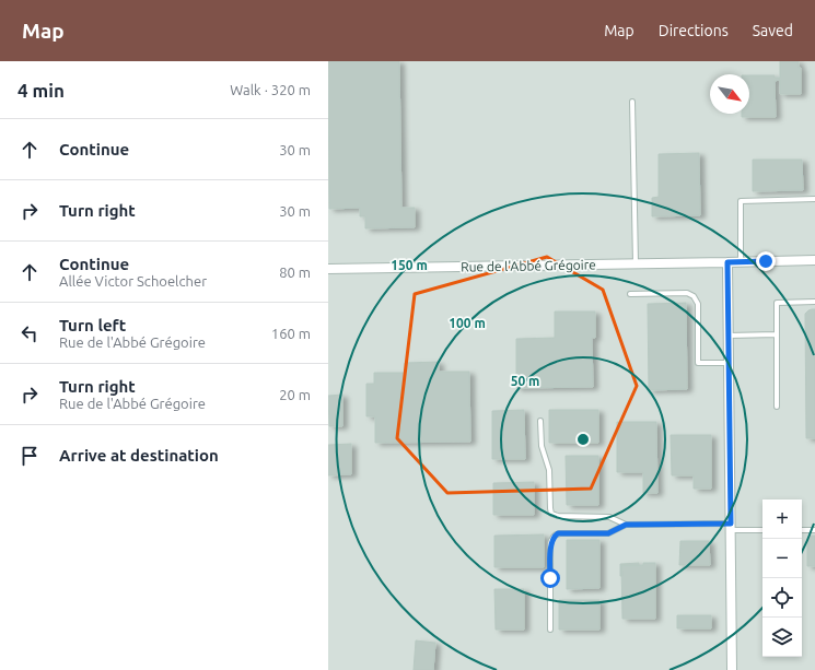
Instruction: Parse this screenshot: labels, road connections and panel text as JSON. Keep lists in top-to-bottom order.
{
  "streets": {
    "street": ["Rue de l'Abbé Grégoire"]
  },
  "north": "bottom right",
  "page": {
    "header": "Map",
    "nav": ["Map", "Directions", "Saved"],
    "heading": ["4 min", "Walk · 320 m"],
    "list": [
      ["Continue", "30 m"],
      ["Turn right", "30 m"],
      ["Continue", "Allée Victor Schoelcher", "80 m"],
      ["Turn left", "Rue de l'Abbé Grégoire", "160 m"],
      ["Turn right", "Rue de l'Abbé Grégoire", "20 m"],
      "Arrive at destination"
    ],
    "map_buttons": ["+", "−"]
  },
  "rings": ["150 m", "100 m", "50 m"]
}
